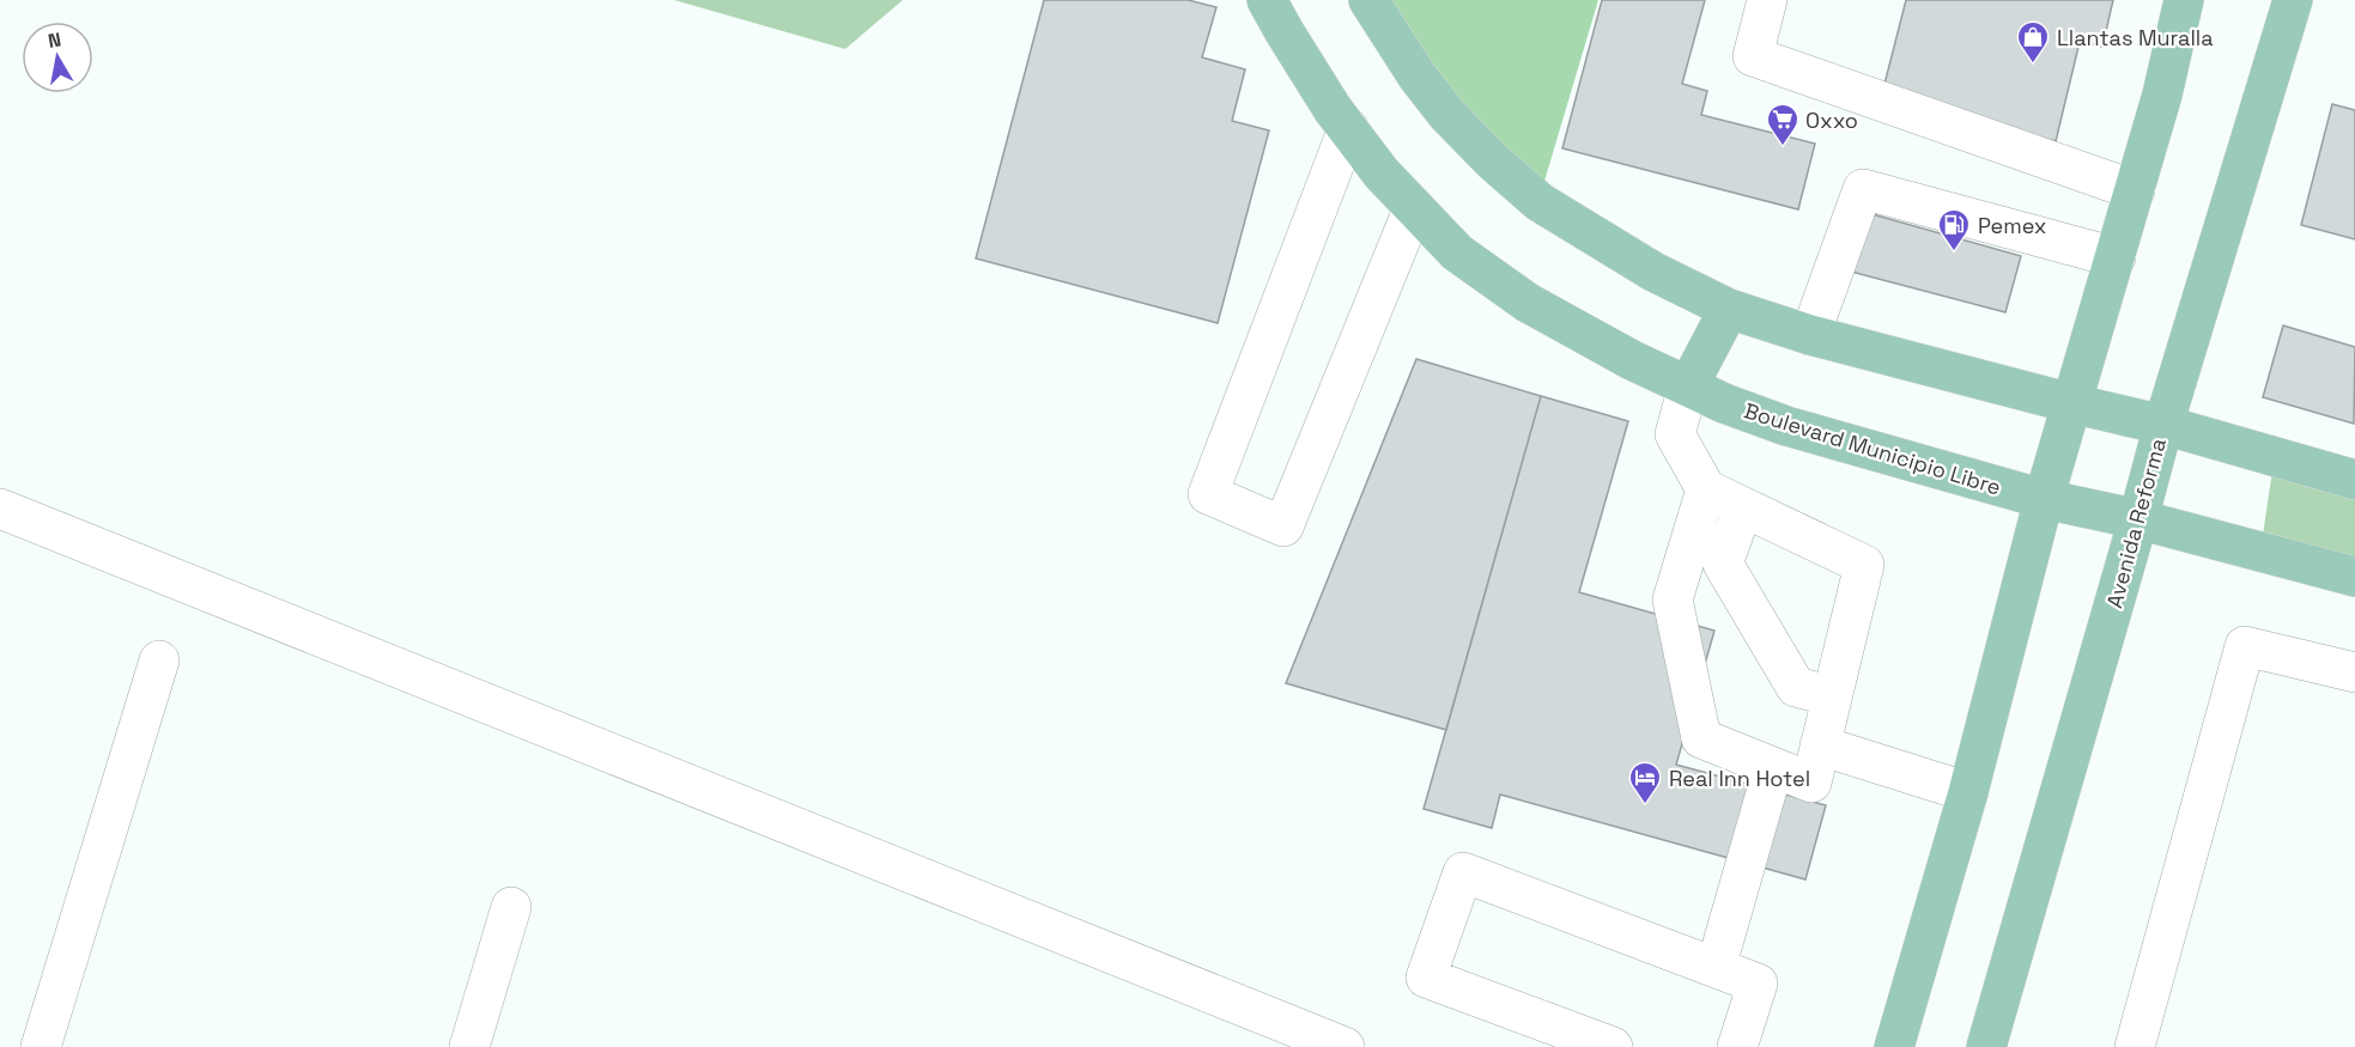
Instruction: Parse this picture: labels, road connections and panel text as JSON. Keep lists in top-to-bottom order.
{
  "streets": {
    "main road": ["Boulevard Municipio Libre", "Avenida Reforma"]
  },
  "crossings": [
    ["Boulevard Municipio Libre", "Avenida Reforma"]
  ],
  "places": {
    "shop": ["Llantas Muralla"],
    "supermarket": ["Oxxo"],
    "fuel station": ["Pemex"],
    "hotel": ["Real Inn Hotel"]
  },
  "north": "top"
}
